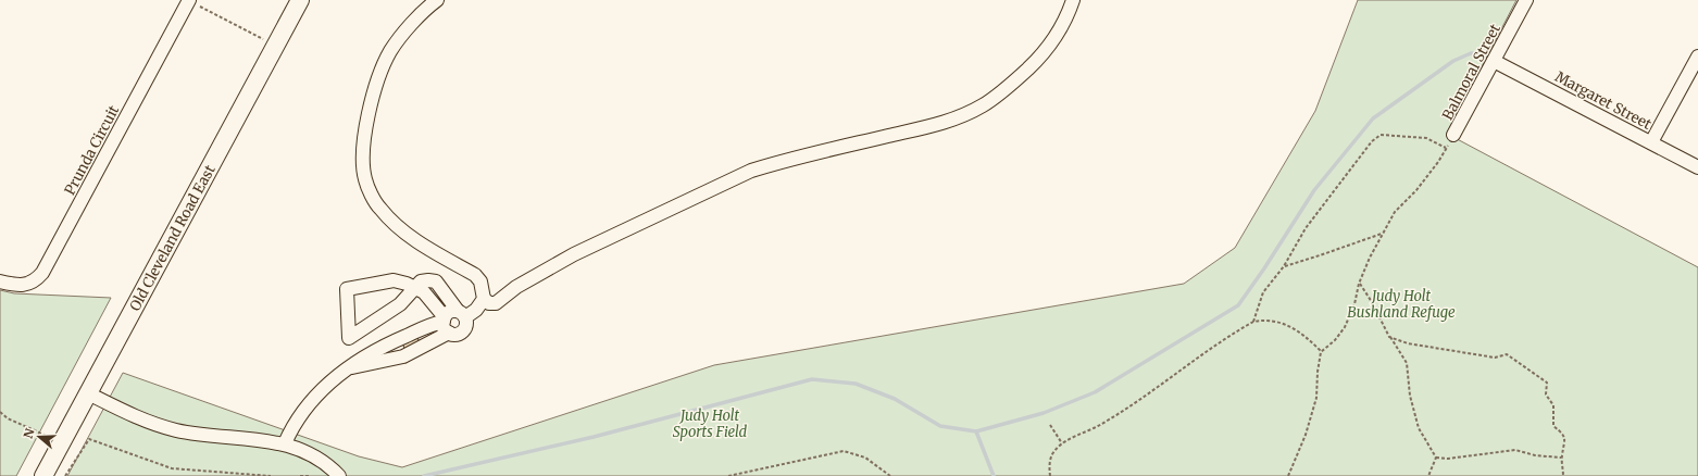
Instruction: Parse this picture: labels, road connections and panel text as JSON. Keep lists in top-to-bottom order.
{
  "streets": {
    "main road": ["Old Cleveland Road East"],
    "street": ["Balmoral Street", "Margaret Street", "Prunda Circuit"]
  },
  "crossings": [
    ["Balmoral Street", "Margaret Street"]
  ],
  "parks": ["Judy Holt Bushland Refuge", "Judy Holt Sports Field"],
  "north": "left"
}
